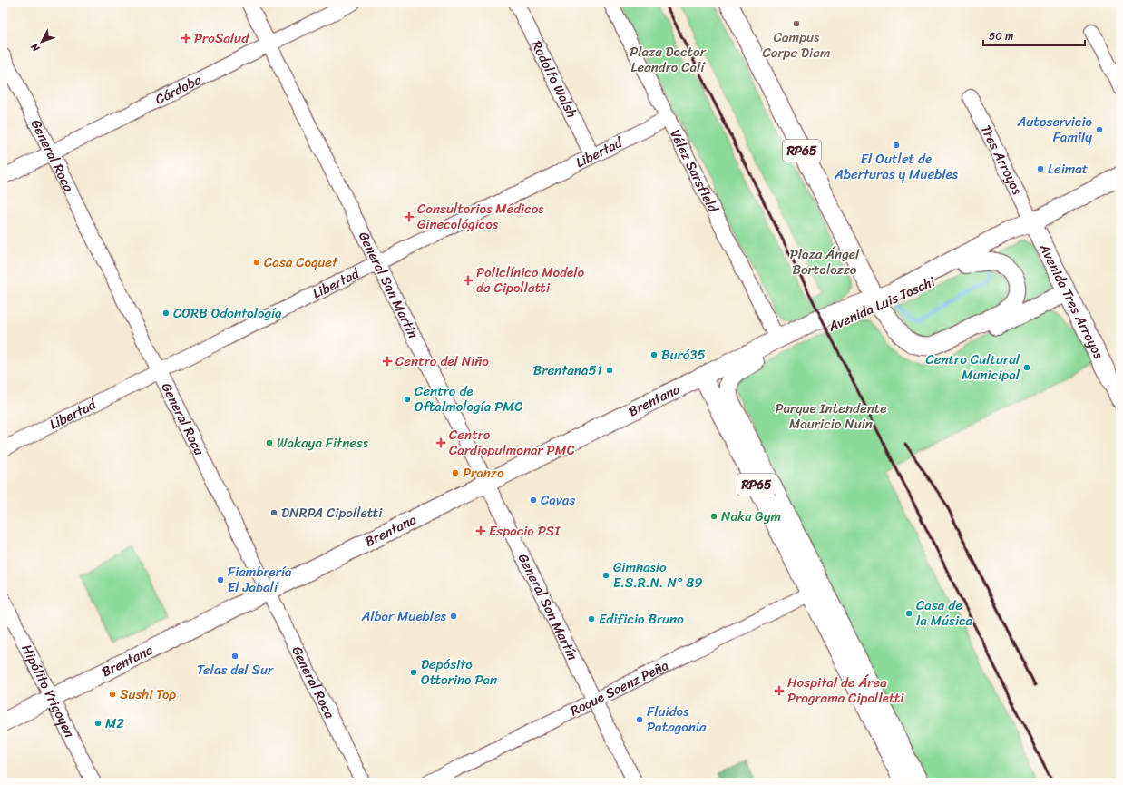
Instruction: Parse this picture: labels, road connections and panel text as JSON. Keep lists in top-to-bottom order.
{
  "streets": {
    "main road": [
      "RP65",
      "Avenida Tres Arroyos",
      "Avenida Luis Toschi",
      "Brentana"
    ],
    "street": [
      "Rodolfo Walsh",
      "Córdoba",
      "Libertad",
      "General Roca",
      "Tres Arroyos",
      "Vélez Sarsfield",
      "General San Martín",
      "Roque Saenz Peña",
      "Hipólito Yrigoyen"
    ]
  },
  "crossings": [
    ["Rodolfo Walsh", "Libertad"],
    ["Córdoba", "General Roca"],
    ["Córdoba", "General San Martín"],
    ["RP65", "Avenida Luis Toschi"],
    ["RP65", "Brentana"],
    ["RP65", "Roque Saenz Peña"],
    ["Libertad", "General Roca"],
    ["Libertad", "Vélez Sarsfield"],
    ["Libertad", "General San Martín"],
    ["General Roca", "Brentana"],
    ["Tres Arroyos", "Avenida Tres Arroyos"],
    ["Tres Arroyos", "Avenida Luis Toschi"],
    ["Vélez Sarsfield", "Avenida Luis Toschi"],
    ["Vélez Sarsfield", "Brentana"],
    ["General San Martín", "Brentana"],
    ["General San Martín", "Roque Saenz Peña"],
    ["Avenida Tres Arroyos", "Avenida Luis Toschi"],
    ["Avenida Luis Toschi", "Brentana"],
    ["Brentana", "Hipólito Yrigoyen"]
  ],
  "parks": ["Plaza Doctor Leandro Calí", "Plaza Ángel Bortolozzo", "Parque Intendente Mauricio Nuin"],
  "places": {
    "other": [
      "Campus Carpe Diem",
      "Autoservicio Family",
      "El Outlet de Aberturas y Muebles",
      "Leimat",
      "Casa Coquet",
      "CORB Odontología",
      "Buró35",
      "Centro Cultural Municipal",
      "Brentana51",
      "Centro de Oftalmología PMC",
      "Wakaya Fitness",
      "Pranzo",
      "Cavas",
      "DNRPA Cipolletti",
      "Naka Gym",
      "Gimnasio E.S.R.N. N° 89",
      "Fiambrería El Jabalí",
      "Casa de la Música",
      "Albar Muebles",
      "Edificio Bruno",
      "Telas del Sur",
      "Depósito Ottorino Pan",
      "Sushi Top",
      "Fluidos Patagonia",
      "M2"
    ],
    "health": [
      "ProSalud",
      "Consultorios Médicos Ginecológicos",
      "Policlínico Modelo de Cipolletti",
      "Centro del Niño",
      "Centro Cardiopulmonar PMC",
      "Espacio PSI",
      "Hospital de Área Programa Cipolletti"
    ]
  },
  "scale_bar": "50 m",
  "north": "bottom left"
}
